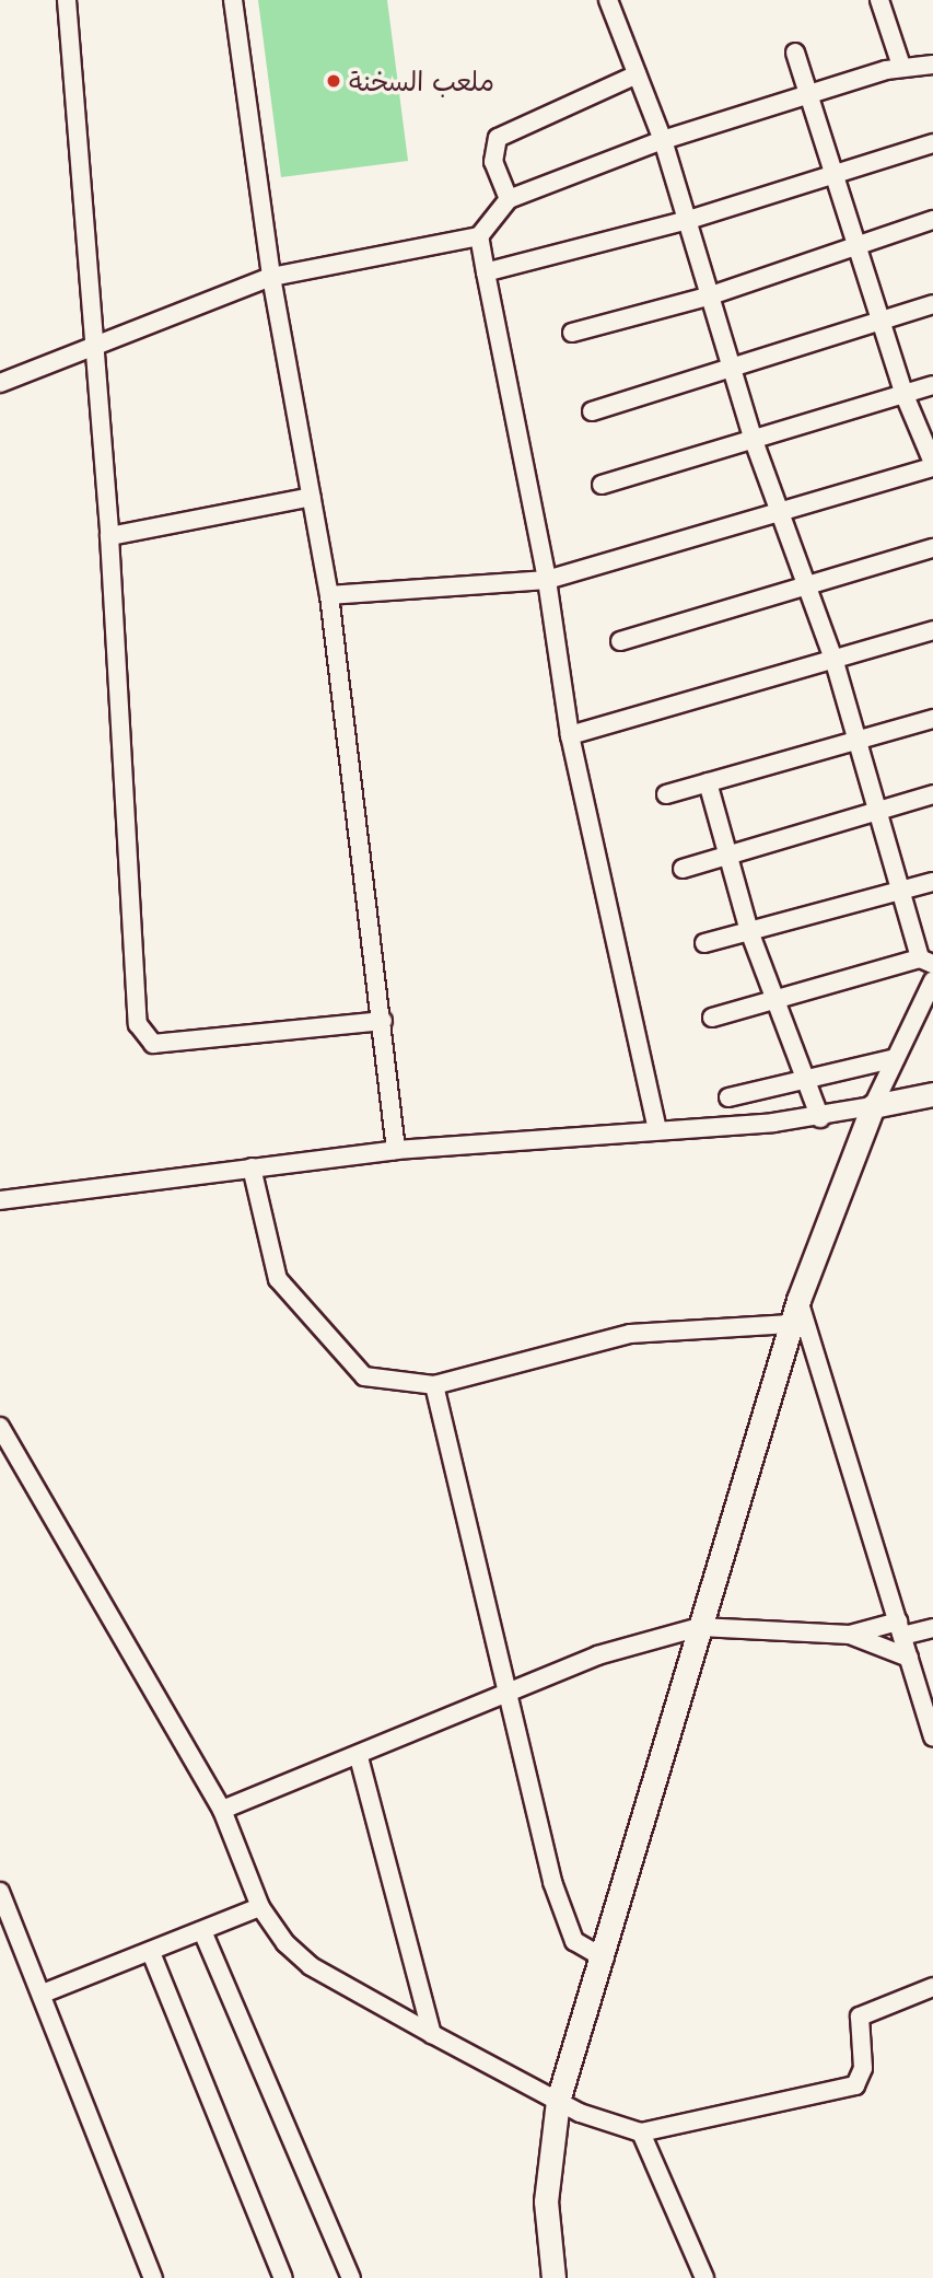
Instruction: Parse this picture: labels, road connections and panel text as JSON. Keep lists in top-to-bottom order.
{
  "places": ["ملعب السخنة"]
}
